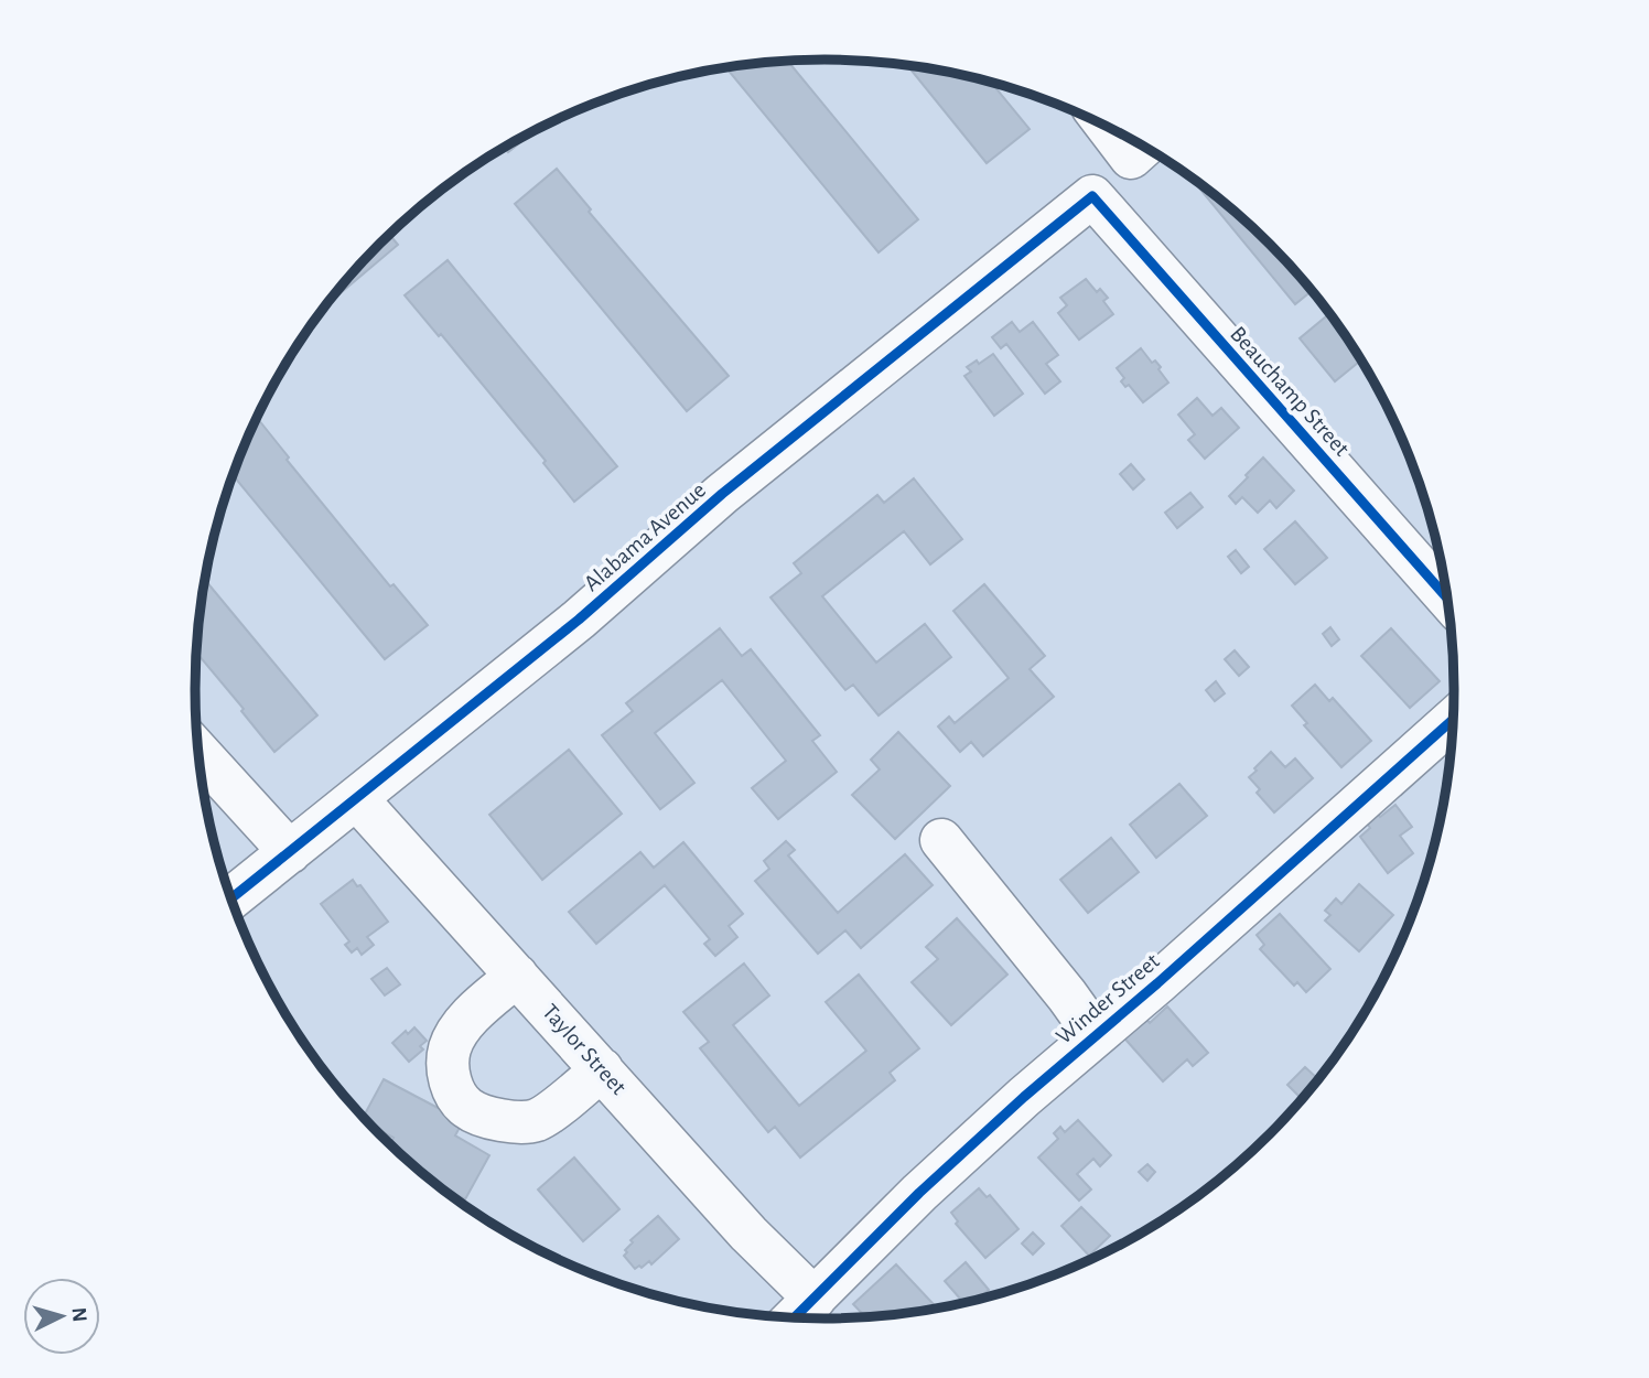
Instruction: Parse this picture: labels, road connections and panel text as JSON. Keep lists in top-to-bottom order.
{
  "streets": {
    "street": [
      "Beauchamp Street",
      "Alabama Avenue",
      "Winder Street",
      "Taylor Street"
    ]
  },
  "crossings": [
    ["Beauchamp Street", "Alabama Avenue"],
    ["Alabama Avenue", "Taylor Street"],
    ["Winder Street", "Taylor Street"]
  ],
  "north": "right"
}
